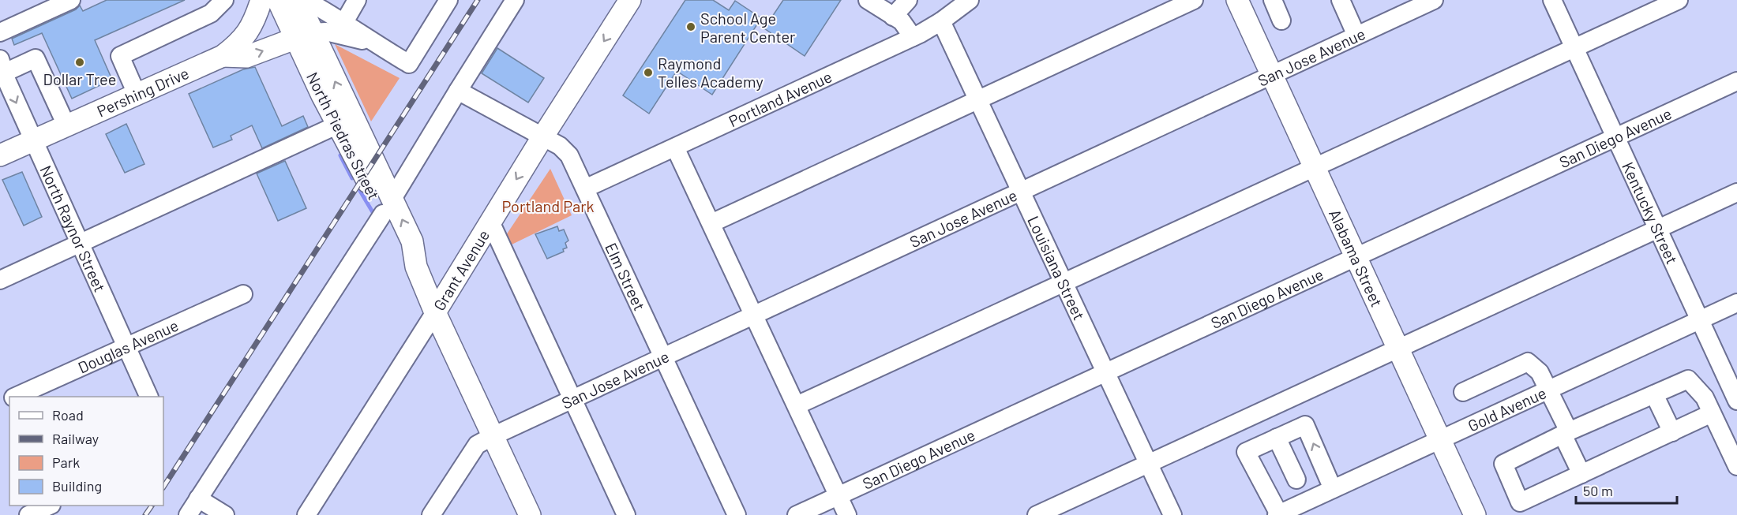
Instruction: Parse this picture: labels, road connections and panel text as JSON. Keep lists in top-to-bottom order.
{
  "streets": {
    "main road": [
      "Pershing Drive",
      "North Piedras Street",
      "Alabama Street",
      "Grant Avenue"
    ],
    "street": [
      "San Jose Avenue",
      "Portland Avenue",
      "San Diego Avenue",
      "Kentucky Street",
      "North Raynor Street",
      "Louisiana Street",
      "Elm Street",
      "Douglas Avenue",
      "Gold Avenue"
    ]
  },
  "crossings": [
    ["San Jose Avenue", "North Piedras Street"],
    ["San Jose Avenue", "Alabama Street"],
    ["San Jose Avenue", "Louisiana Street"],
    ["San Jose Avenue", "Elm Street"],
    ["Pershing Drive", "North Raynor Street"],
    ["Portland Avenue", "Louisiana Street"],
    ["Portland Avenue", "Elm Street"],
    ["North Piedras Street", "Grant Avenue"],
    ["San Diego Avenue", "Kentucky Street"],
    ["San Diego Avenue", "Alabama Street"],
    ["San Diego Avenue", "Louisiana Street"],
    ["Kentucky Street", "Gold Avenue"],
    ["North Raynor Street", "Douglas Avenue"],
    ["Alabama Street", "Gold Avenue"],
    ["Grant Avenue", "Elm Street"]
  ],
  "one_way": ["Grant Avenue"],
  "parks": ["Portland Park"],
  "places": ["School Age Parent Center", "Dollar Tree", "Raymond Telles Academy"],
  "legend": [
    "Road",
    "Railway",
    "Park",
    "Building"
  ],
  "scale_bar": "50 m"
}
